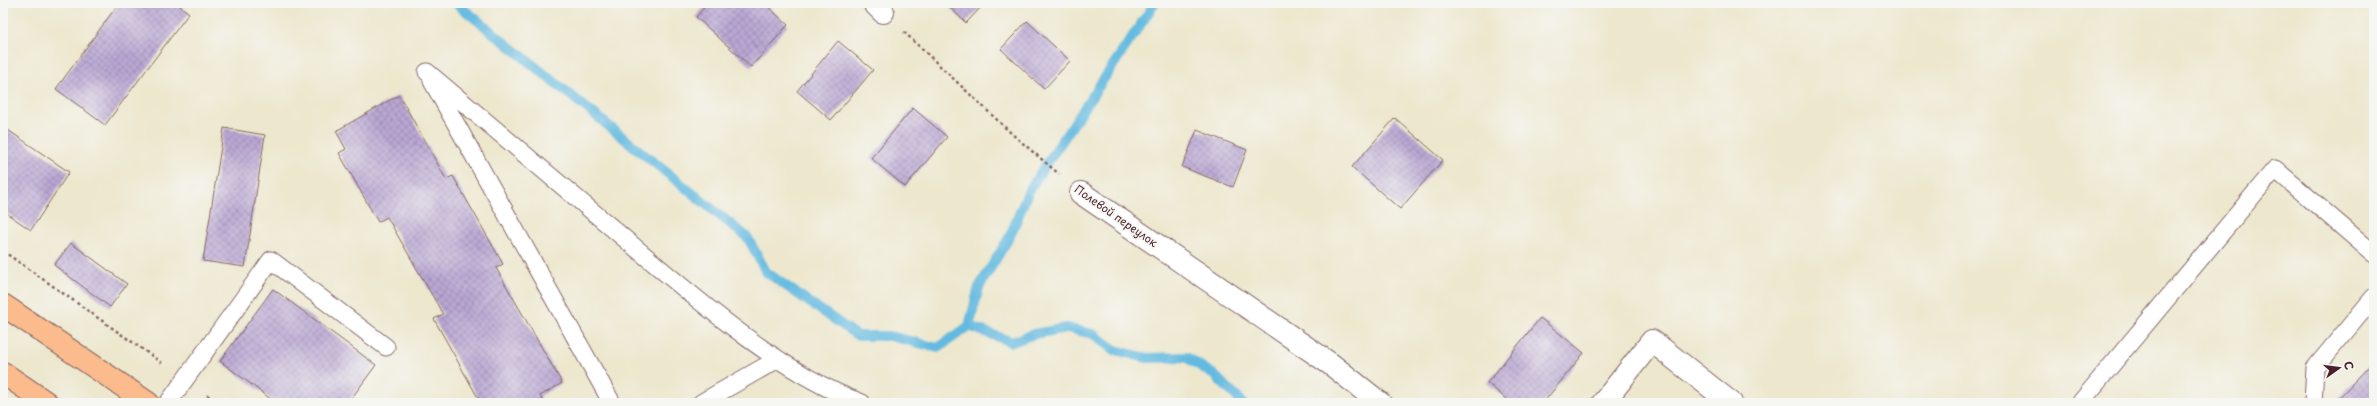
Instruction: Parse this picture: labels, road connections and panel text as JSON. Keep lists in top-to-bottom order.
{
  "streets": {
    "street": ["Полевой переулок"]
  },
  "north": "right"
}
